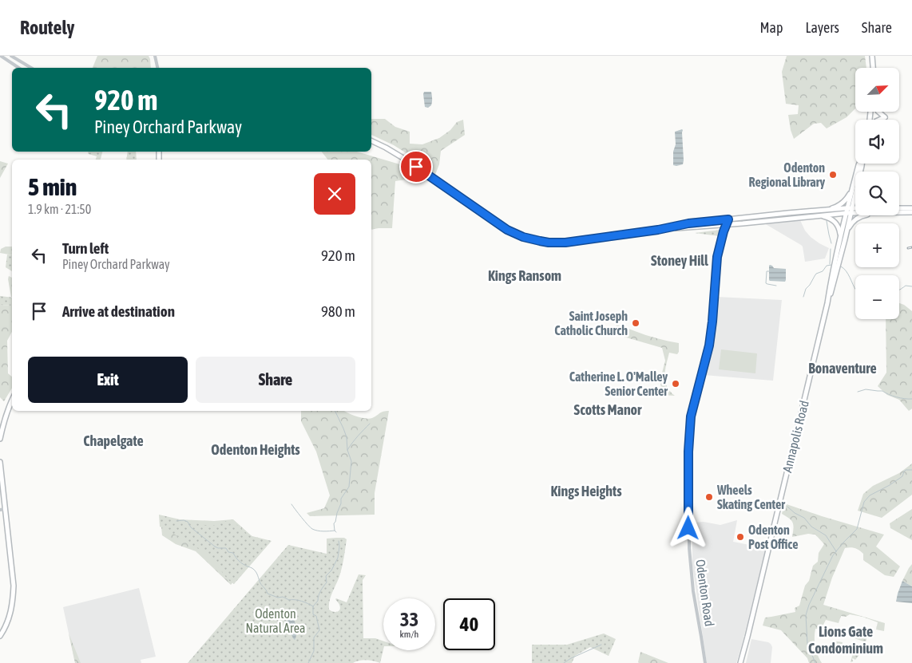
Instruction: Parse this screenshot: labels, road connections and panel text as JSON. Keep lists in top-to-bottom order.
{
  "streets": {
    "main road": ["Annapolis Road"],
    "street": ["Odenton Road"]
  },
  "districts": [
    "Stoney Hill",
    "Kings Ransom",
    "Bonaventure",
    "Scotts Manor",
    "Chapelgate",
    "Odenton Heights",
    "Kings Heights",
    "Lions Gate Condominium"
  ],
  "parks": ["Odenton Natural Area"],
  "places": [
    "Odenton Regional Library",
    "Saint Joseph Catholic Church",
    "Catherine L. O'Malley Senior Center",
    "Wheels Skating Center",
    "Odenton Post Office"
  ],
  "north": "top right",
  "page": {
    "header": "Routely",
    "nav": ["Map", "Layers", "Share"],
    "map_buttons": ["+", "−"],
    "turn": ["920 m", "Piney Orchard Parkway"],
    "heading": ["5 min", "1.9 km · 21:50"],
    "list": [
      {
        "name": "Turn left",
        "note": "Piney Orchard Parkway",
        "value": "920 m"
      },
      {
        "name": "Arrive at destination",
        "value": "980 m"
      }
    ],
    "buttons": ["Exit", "Share"],
    "speed": "33 km/h",
    "limit": "40"
  }
}
